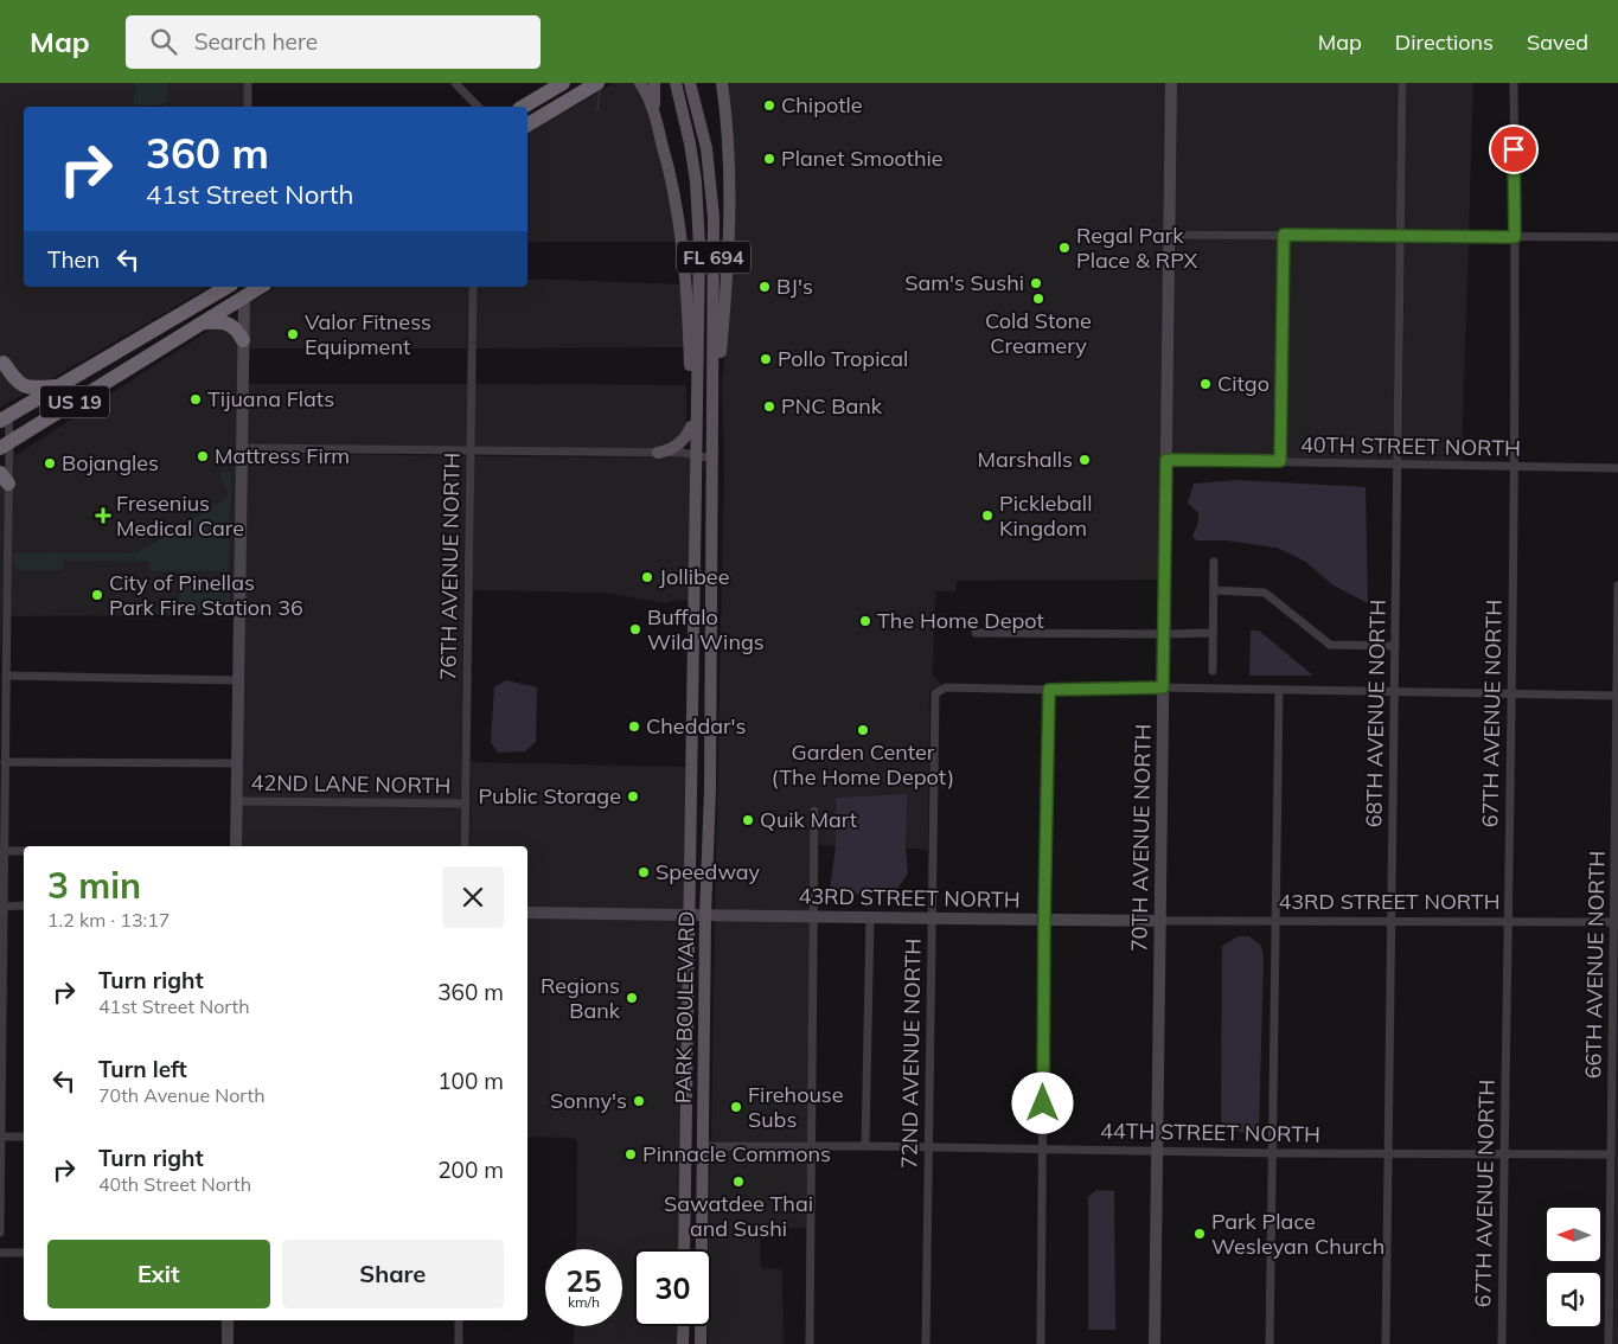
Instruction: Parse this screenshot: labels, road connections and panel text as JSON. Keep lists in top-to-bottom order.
{
  "streets": {
    "highway": ["US 19"],
    "main road": ["FL 694", "PARK BOULEVARD"],
    "street": [
      "40TH STREET NORTH",
      "76TH AVENUE NORTH",
      "68TH AVENUE NORTH",
      "67TH AVENUE NORTH",
      "42ND LANE NORTH",
      "70TH AVENUE NORTH",
      "43RD STREET NORTH",
      "66TH AVENUE NORTH",
      "72ND AVENUE NORTH",
      "44TH STREET NORTH"
    ]
  },
  "crossings": [
    ["FL 694", "PARK BOULEVARD"],
    ["40TH STREET NORTH", "68TH AVENUE NORTH"],
    ["40TH STREET NORTH", "67TH AVENUE NORTH"],
    ["40TH STREET NORTH", "70TH AVENUE NORTH"],
    ["76TH AVENUE NORTH", "42ND LANE NORTH"],
    ["68TH AVENUE NORTH", "43RD STREET NORTH"],
    ["68TH AVENUE NORTH", "44TH STREET NORTH"],
    ["67TH AVENUE NORTH", "43RD STREET NORTH"],
    ["67TH AVENUE NORTH", "44TH STREET NORTH"],
    ["70TH AVENUE NORTH", "43RD STREET NORTH"],
    ["70TH AVENUE NORTH", "44TH STREET NORTH"],
    ["43RD STREET NORTH", "66TH AVENUE NORTH"],
    ["43RD STREET NORTH", "PARK BOULEVARD"],
    ["43RD STREET NORTH", "72ND AVENUE NORTH"],
    ["66TH AVENUE NORTH", "44TH STREET NORTH"],
    ["PARK BOULEVARD", "44TH STREET NORTH"],
    ["72ND AVENUE NORTH", "44TH STREET NORTH"]
  ],
  "places": {
    "other": [
      "Chipotle",
      "Planet Smoothie",
      "Regal Park Place & RPX",
      "Sam's Sushi",
      "BJ's",
      "Cold Stone Creamery",
      "Valor Fitness Equipment",
      "Pollo Tropical",
      "Citgo",
      "Tijuana Flats",
      "PNC Bank",
      "Mattress Firm",
      "Marshalls",
      "Bojangles",
      "Pickleball Kingdom",
      "Jollibee",
      "City of Pinellas Park Fire Station 36",
      "The Home Depot",
      "Buffalo Wild Wings",
      "Cheddar's",
      "Garden Center (The Home Depot)",
      "Public Storage",
      "Quik Mart",
      "Speedway",
      "Regions Bank",
      "Sonny's",
      "Firehouse Subs",
      "Pinnacle Commons",
      "Sawatdee Thai and Sushi",
      "Park Place Wesleyan Church"
    ],
    "health": ["Fresenius Medical Care"]
  },
  "north": "left",
  "page": {
    "header": "Map",
    "search": "Search here",
    "nav": ["Map", "Directions", "Saved"],
    "turn": ["360 m", "41st Street North"],
    "then": "Then",
    "heading": ["3 min", "1.2 km · 13:17"],
    "list": [
      {
        "name": "Turn right",
        "note": "41st Street North",
        "value": "360 m"
      },
      {
        "name": "Turn left",
        "note": "70th Avenue North",
        "value": "100 m"
      },
      {
        "name": "Turn right",
        "note": "40th Street North",
        "value": "200 m"
      }
    ],
    "buttons": ["Exit", "Share"],
    "speed": "25 km/h",
    "limit": "30"
  }
}
